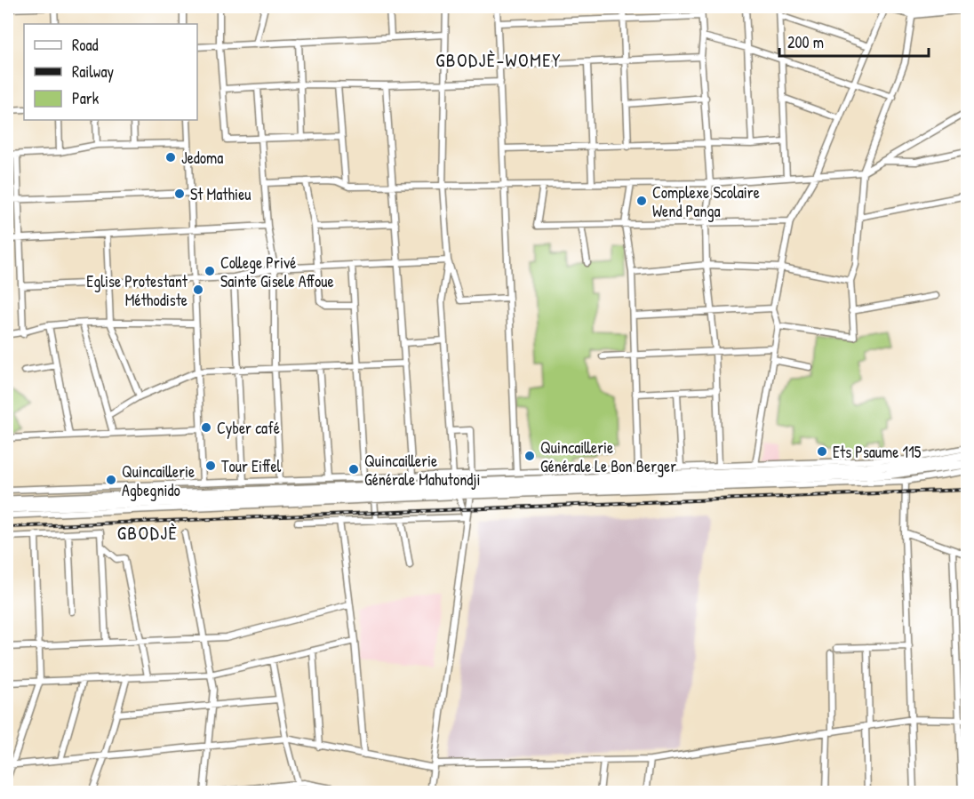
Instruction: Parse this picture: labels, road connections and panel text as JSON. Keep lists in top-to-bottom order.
{
  "districts": ["GBODJÈ-WOMEY", "GBODJÈ"],
  "places": [
    "Jedoma",
    "St Mathieu",
    "Complexe Scolaire Wend Panga",
    "College Privé Sainte Gisele Affoue",
    "Eglise Protestant Méthodiste",
    "Cyber café",
    "Ets Psaume 115",
    "Quincaillerie Générale Le Bon Berger",
    "Tour Eiffel",
    "Quincaillerie Générale Mahutondji",
    "Quincaillerie Agbegnido"
  ],
  "legend": ["Road", "Railway", "Park"],
  "scale_bar": "200 m"
}
